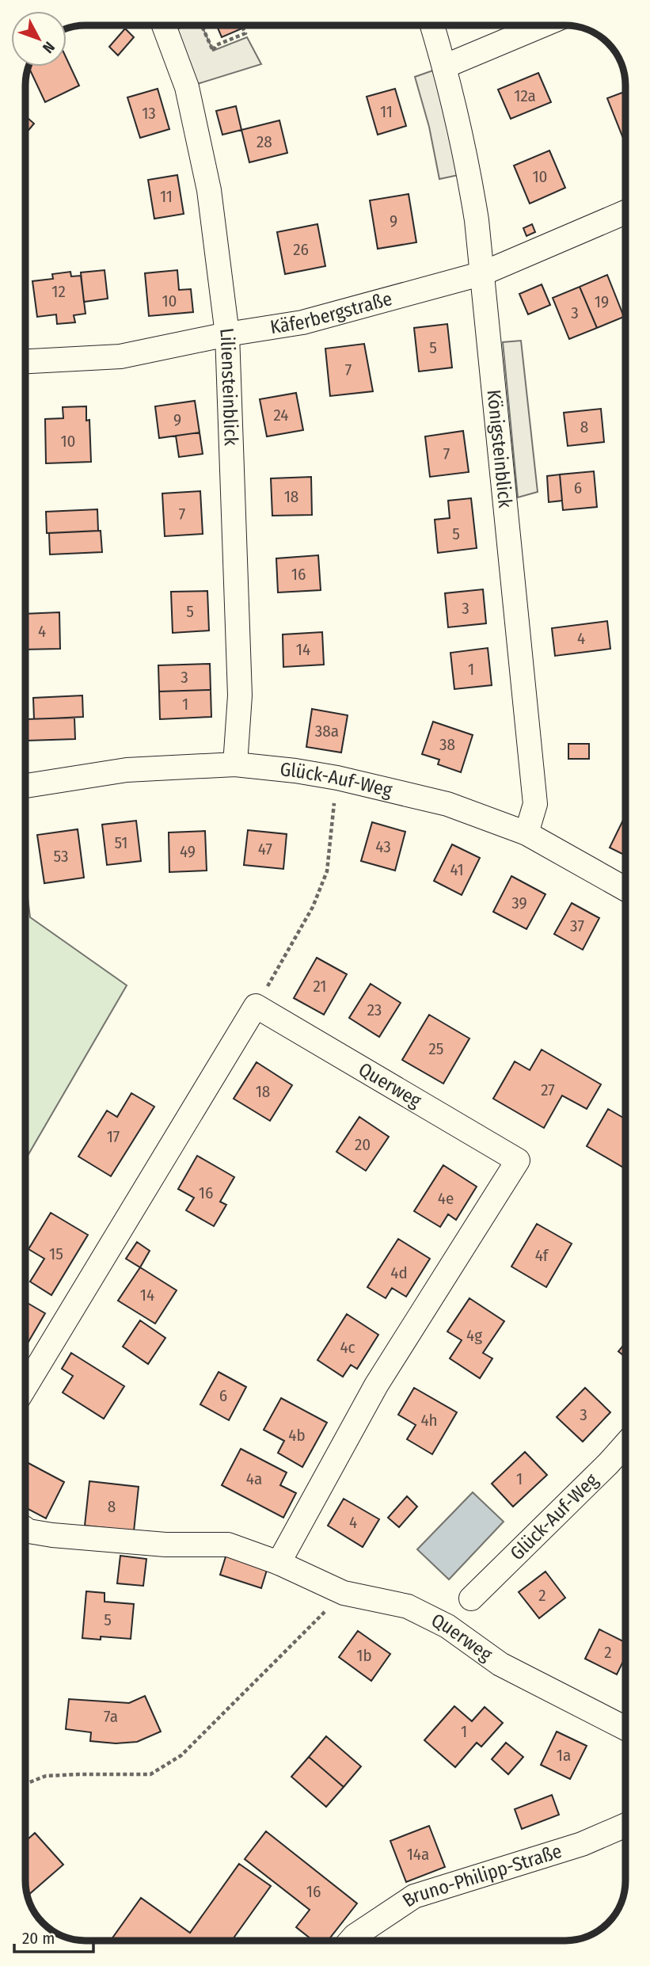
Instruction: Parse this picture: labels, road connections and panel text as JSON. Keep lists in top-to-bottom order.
{
  "streets": {
    "street": [
      "Käferbergstraße",
      "Liliensteinblick",
      "Königsteinblick",
      "Glück-Auf-Weg",
      "Querweg",
      "Bruno-Philipp-Straße"
    ]
  },
  "crossings": [
    ["Käferbergstraße", "Liliensteinblick"],
    ["Käferbergstraße", "Königsteinblick"],
    ["Liliensteinblick", "Glück-Auf-Weg"],
    ["Königsteinblick", "Glück-Auf-Weg"]
  ],
  "house_numbers": [
    "12a",
    "11",
    "13",
    "28",
    "10",
    "11",
    "9",
    "26",
    "12",
    "10",
    "19",
    "3",
    "5",
    "7",
    "24",
    "9",
    "8",
    "10",
    "7",
    "6",
    "18",
    "7",
    "5",
    "16",
    "3",
    "5",
    "4",
    "4",
    "14",
    "1",
    "3",
    "1",
    "38a",
    "38",
    "51",
    "43",
    "47",
    "49",
    "53",
    "41",
    "39",
    "37",
    "21",
    "23",
    "25",
    "27",
    "18",
    "17",
    "20",
    "16",
    "4e",
    "15",
    "4f",
    "4d",
    "14",
    "4g",
    "4c",
    "6",
    "3",
    "4h",
    "4b",
    "4a",
    "1",
    "8",
    "4",
    "2",
    "5",
    "2",
    "1b",
    "7a",
    "1",
    "1a",
    "14a",
    "16"
  ],
  "scale_bar": "20 m",
  "north": "bottom right"
}
